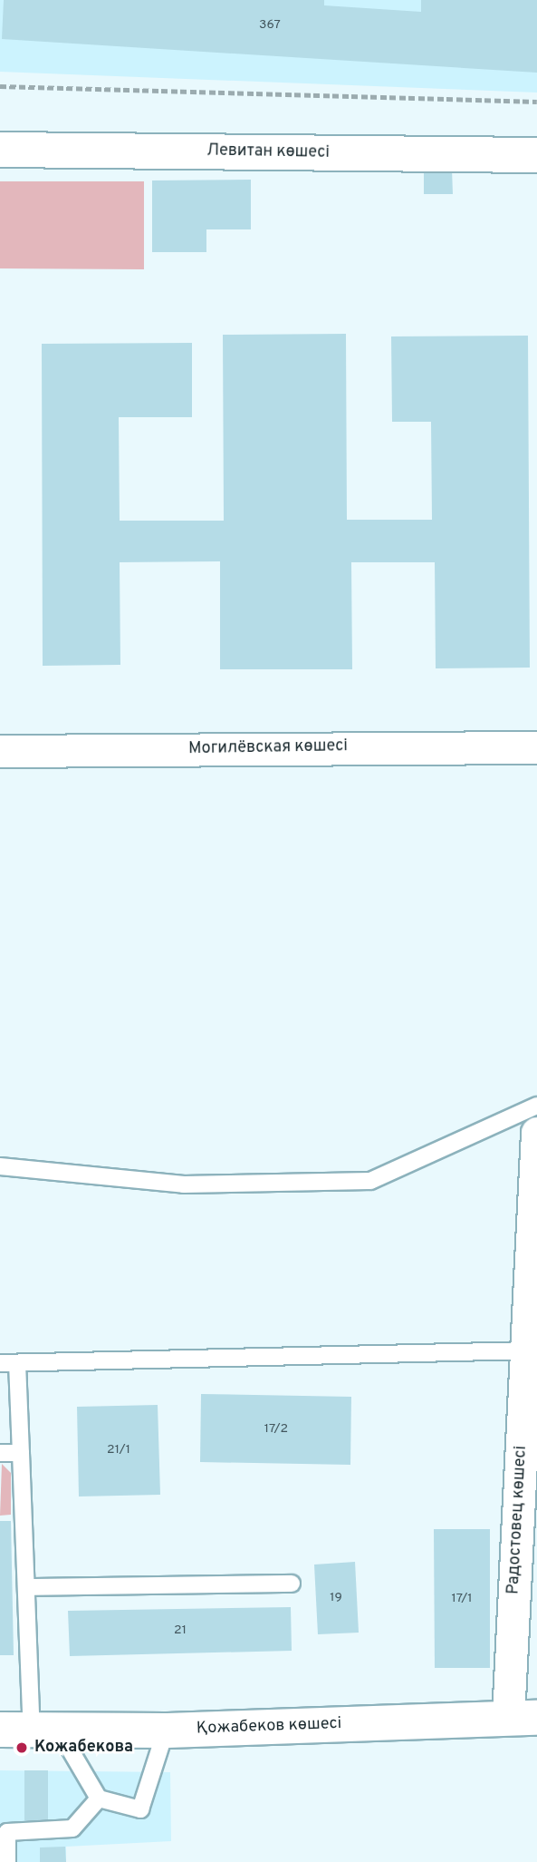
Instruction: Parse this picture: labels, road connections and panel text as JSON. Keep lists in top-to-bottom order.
{
  "streets": {
    "street": [
      "Левитан көшесі",
      "Могилёвская көшесі",
      "Радостовец көшесі",
      "Қожабеков көшесі"
    ]
  },
  "crossings": [
    ["Радостовец көшесі", "Қожабеков көшесі"]
  ],
  "places": ["Кожабекова"],
  "house_numbers": [
    "367",
    "17/2",
    "21/1",
    "19",
    "17/1",
    "21"
  ]
}
